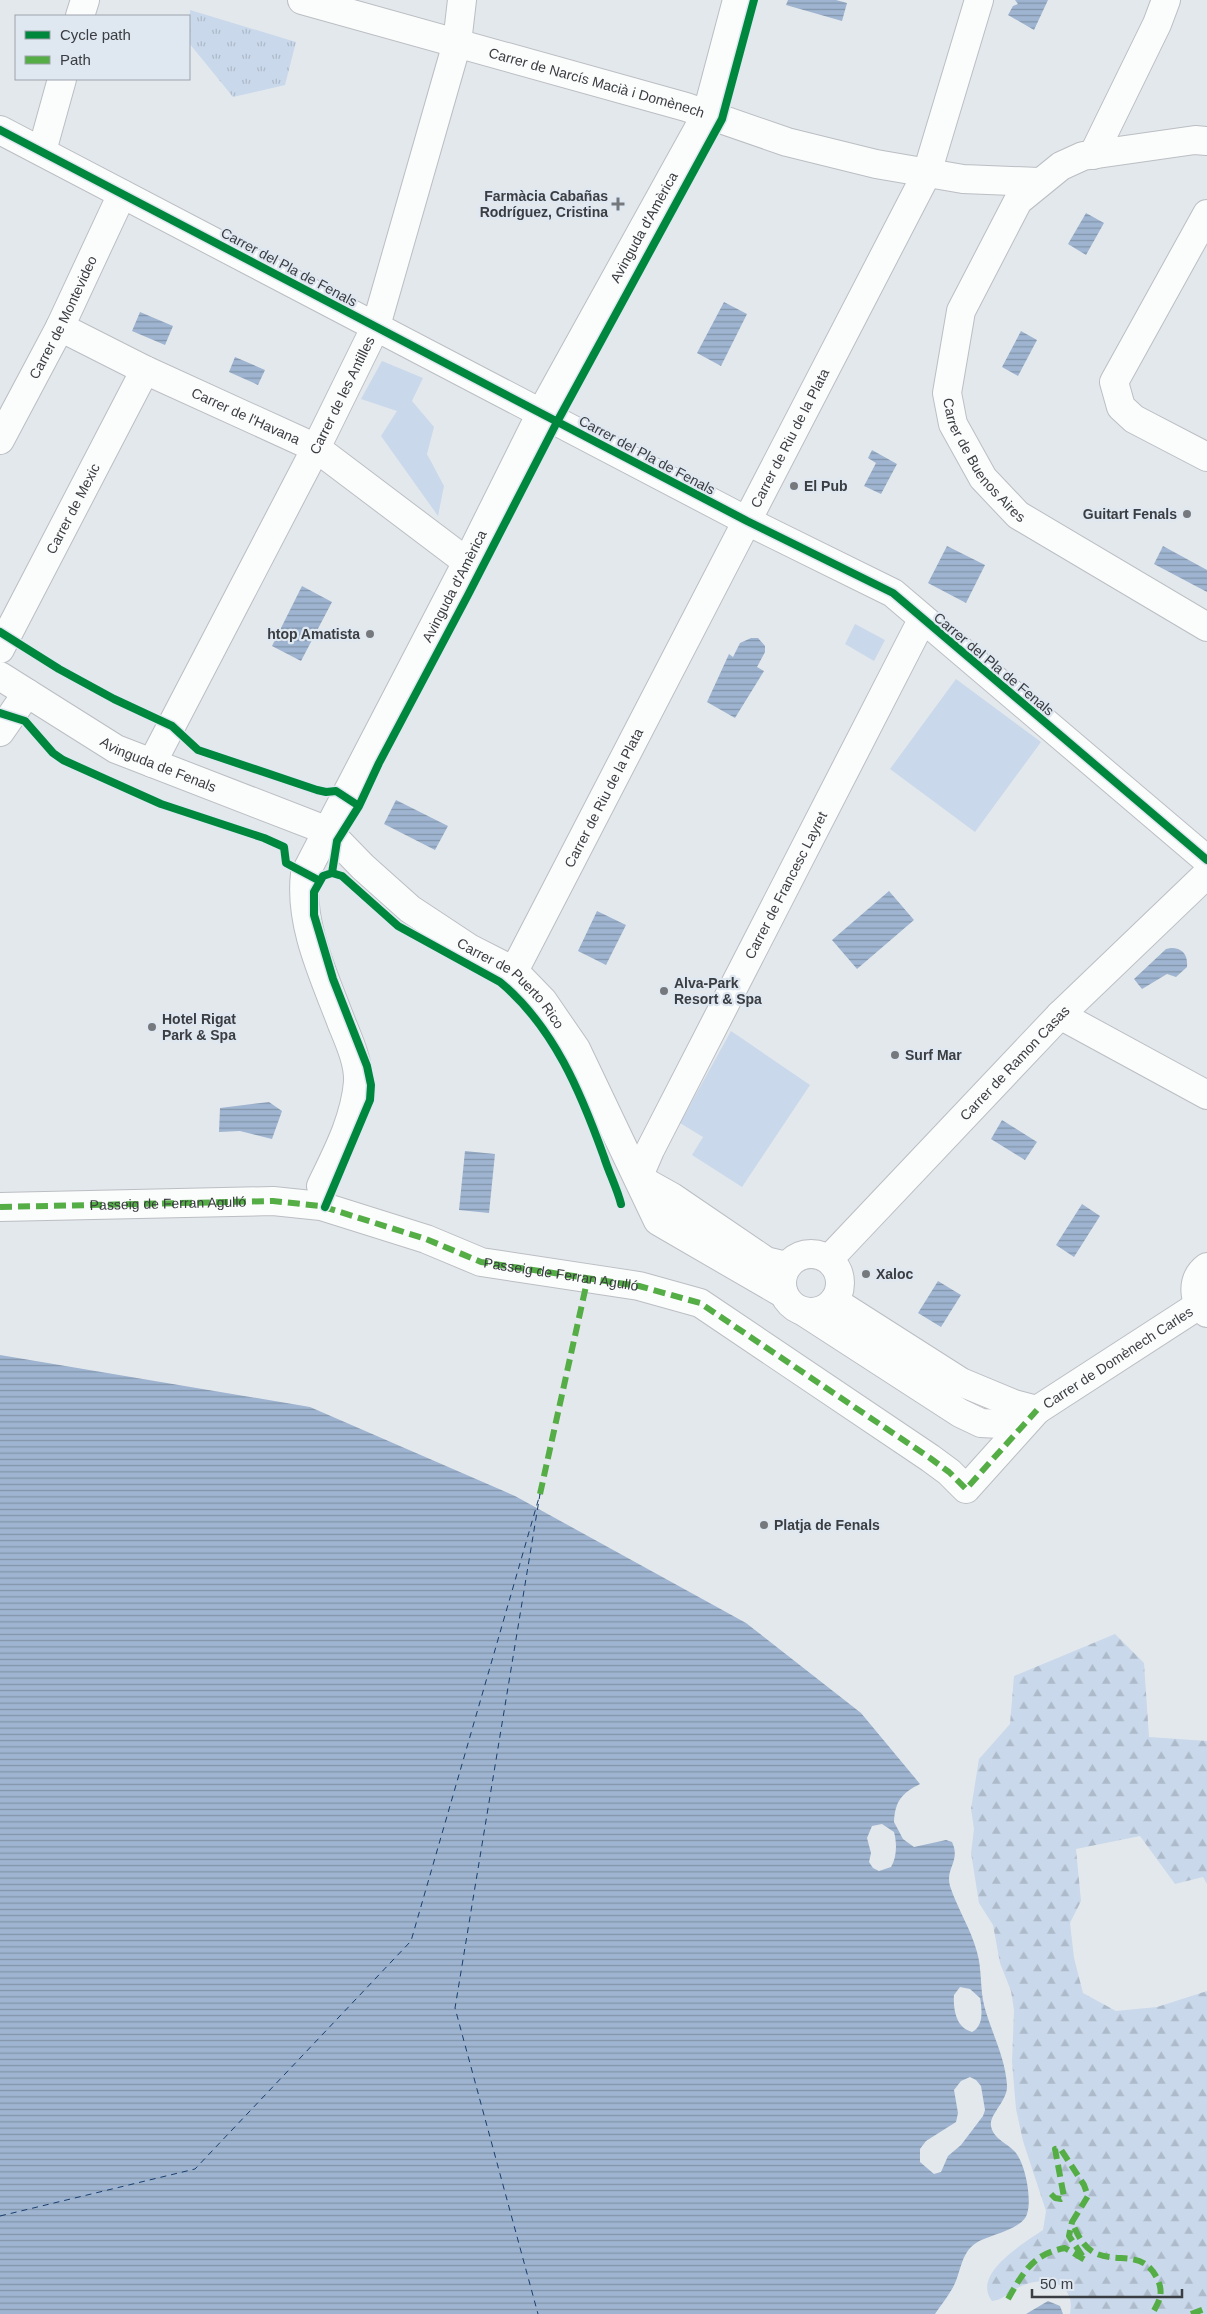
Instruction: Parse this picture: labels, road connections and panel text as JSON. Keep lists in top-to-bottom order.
{
  "streets": {
    "street": [
      "Carrer de Narcís Macià i Domènech",
      "Avinguda d'Amèrica",
      "Carrer del Pla de Fenals",
      "Carrer de Montevideo",
      "Carrer de les Antilles",
      "Carrer de l'Havana",
      "Carrer de Riu de la Plata",
      "Carrer de Buenos Aires",
      "Carrer de Mexic",
      "Avinguda de Fenals",
      "Carrer de Francesc Layret",
      "Carrer de Puerto Rico",
      "Carrer de Ramon Casas",
      "Passeig de Ferran Agulló",
      "Carrer de Domènech Carles"
    ]
  },
  "crossings": [
    ["Carrer de Narcís Macià i Domènech", "Avinguda d'Amèrica"],
    ["Carrer de Narcís Macià i Domènech", "Carrer de les Antilles"],
    ["Carrer de Narcís Macià i Domènech", "Carrer de Riu de la Plata"],
    ["Carrer de Narcís Macià i Domènech", "Carrer de Buenos Aires"],
    ["Avinguda d'Amèrica", "Carrer del Pla de Fenals"],
    ["Avinguda d'Amèrica", "Carrer de l'Havana"],
    ["Avinguda d'Amèrica", "Avinguda de Fenals"],
    ["Avinguda d'Amèrica", "Carrer de Puerto Rico"],
    ["Carrer del Pla de Fenals", "Carrer de Montevideo"],
    ["Carrer del Pla de Fenals", "Carrer de les Antilles"],
    ["Carrer del Pla de Fenals", "Carrer de Riu de la Plata"],
    ["Carrer del Pla de Fenals", "Carrer de Francesc Layret"],
    ["Carrer de Montevideo", "Carrer de l'Havana"],
    ["Carrer de les Antilles", "Carrer de l'Havana"],
    ["Carrer de les Antilles", "Avinguda de Fenals"],
    ["Carrer de l'Havana", "Carrer de Mexic"],
    ["Carrer de Riu de la Plata", "Carrer de Puerto Rico"],
    ["Avinguda de Fenals", "Carrer de Puerto Rico"],
    ["Carrer de Francesc Layret", "Carrer de Puerto Rico"],
    ["Passeig de Ferran Agulló", "Carrer de Domènech Carles"]
  ],
  "places": {
    "health": ["Farmàcia Cabañas Rodríguez, Cristina"],
    "other": [
      "El Pub",
      "Guitart Fenals",
      "htop Amatista",
      "Alva-Park Resort & Spa",
      "Hotel Rigat Park & Spa",
      "Surf Mar",
      "Xaloc",
      "Platja de Fenals"
    ]
  },
  "legend": ["Cycle path", "Path"],
  "scale_bar": "50 m"
}
